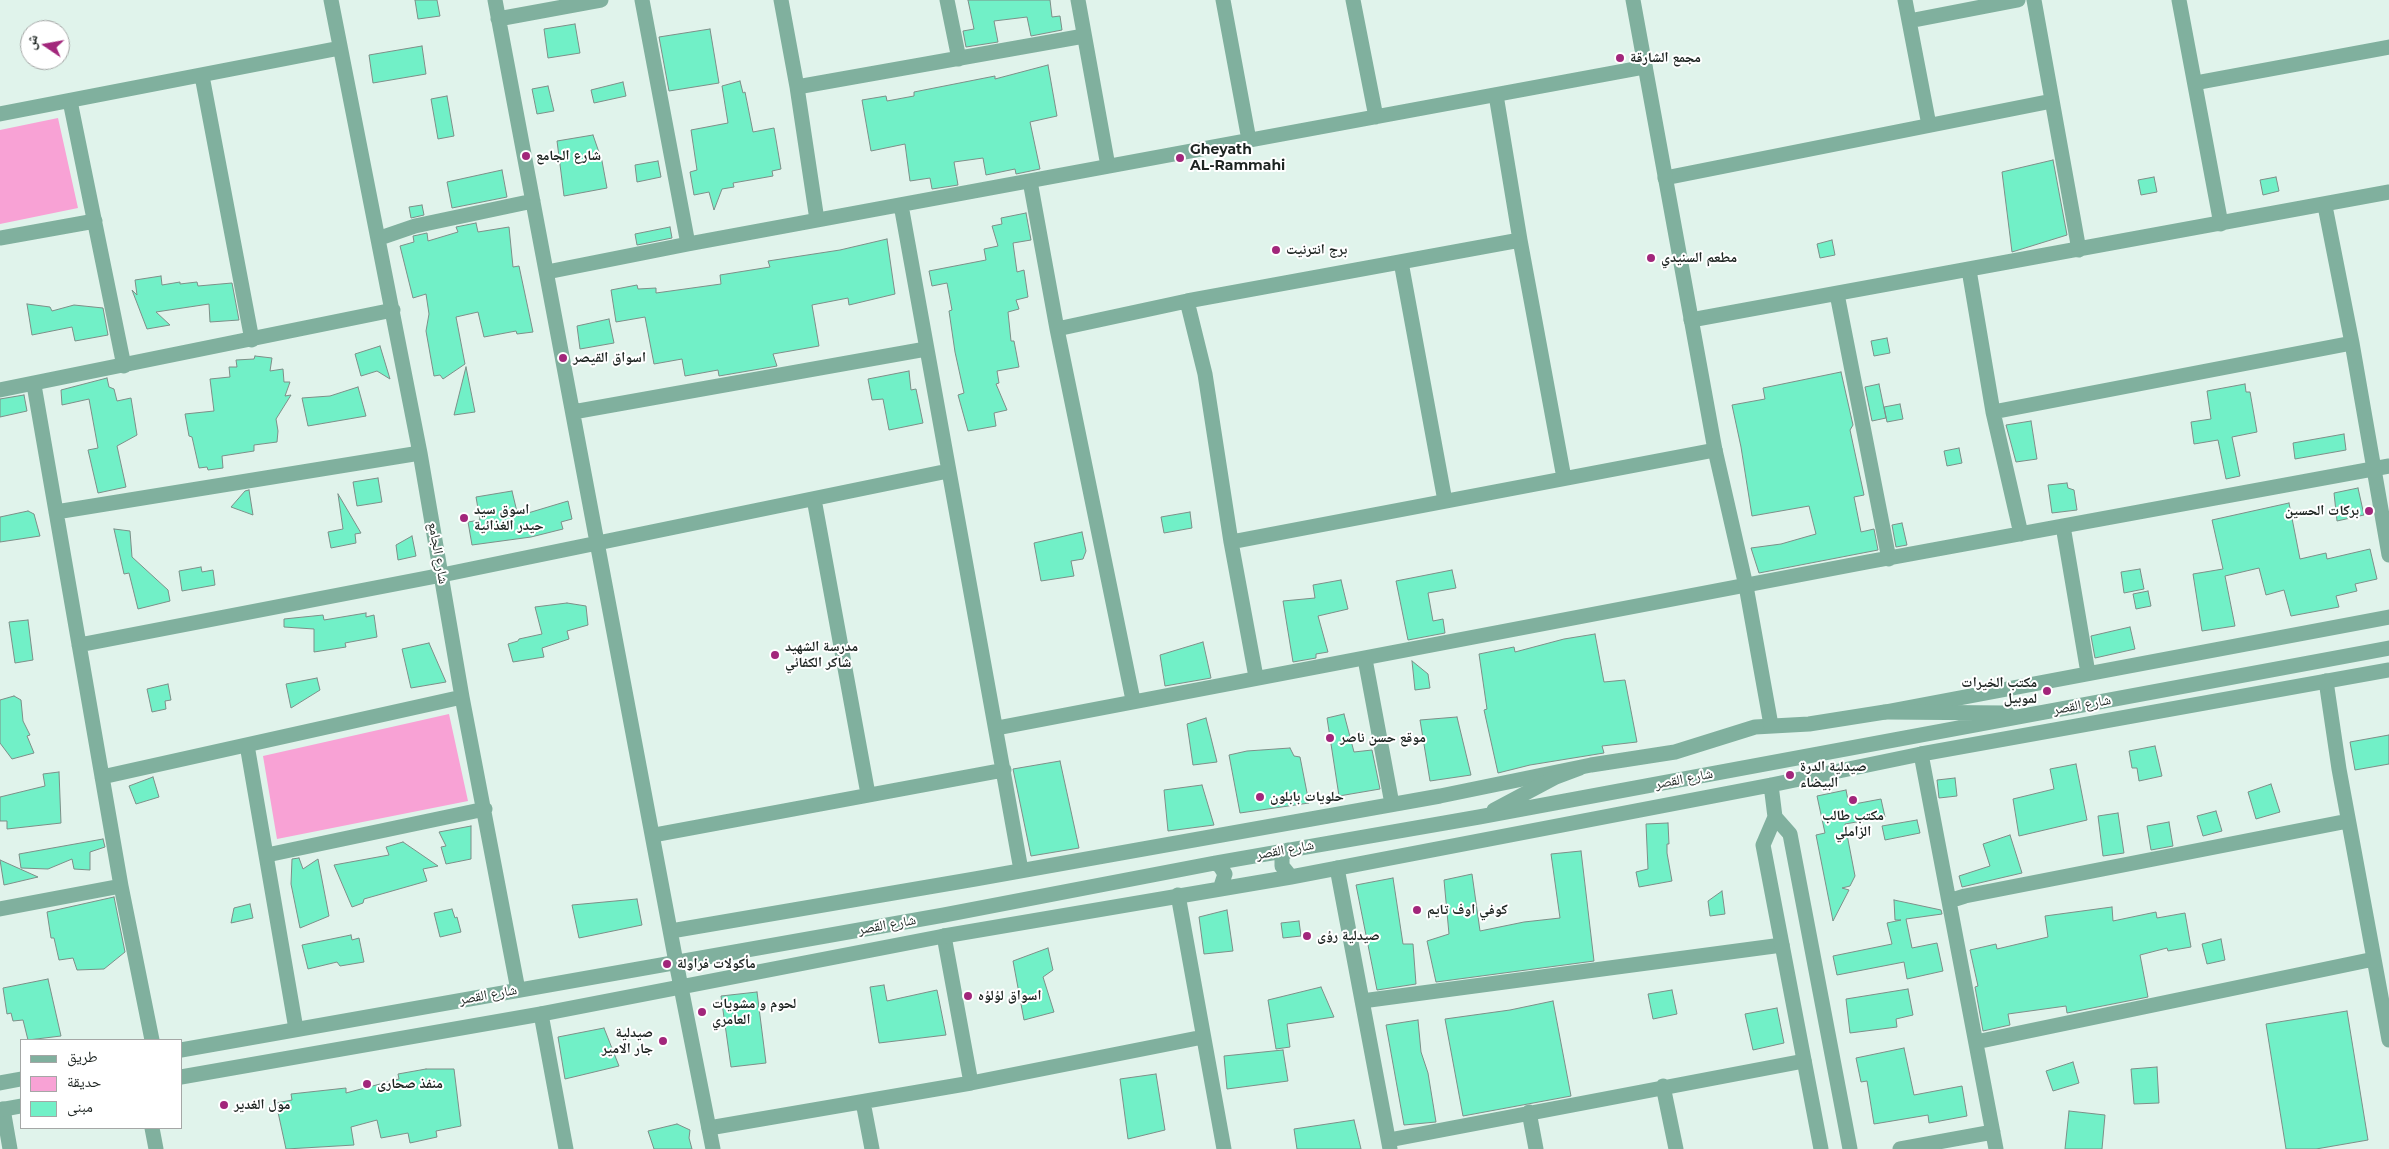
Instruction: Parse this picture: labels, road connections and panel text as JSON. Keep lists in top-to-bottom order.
{
  "streets": {
    "street": ["شارع الجامع", "شارع القصر"]
  },
  "crossings": [
    ["شارع الجامع", "شارع القصر"]
  ],
  "places": [
    "مجمع الشارقة",
    "شارع الجامع",
    "Gheyath AL-Rammahi",
    "برج انترنيت",
    "مطعم السنيدي",
    "اسواق القيصر",
    "بركات الحسين",
    "اسوق سيد حيدر الغذائية",
    "مدرسة الشهيد شاكر الكفائي",
    "مكتب الخيرات لموبيل",
    "موقع حسن ناصر",
    "صيدلية الدرة البيضاء",
    "حلويات بابلون",
    "مكتب طالب الزاملي",
    "كوفي اوف تايم",
    "صيدلية رؤى",
    "مأكولات فراولة",
    "اسواق لؤلؤه",
    "لحوم و مشويات العامري",
    "صيدلية جار الامير",
    "منفذ صحارى",
    "مول الغدير"
  ],
  "legend": ["طريق", "حديقة", "مبنى"],
  "north": "left"
}
